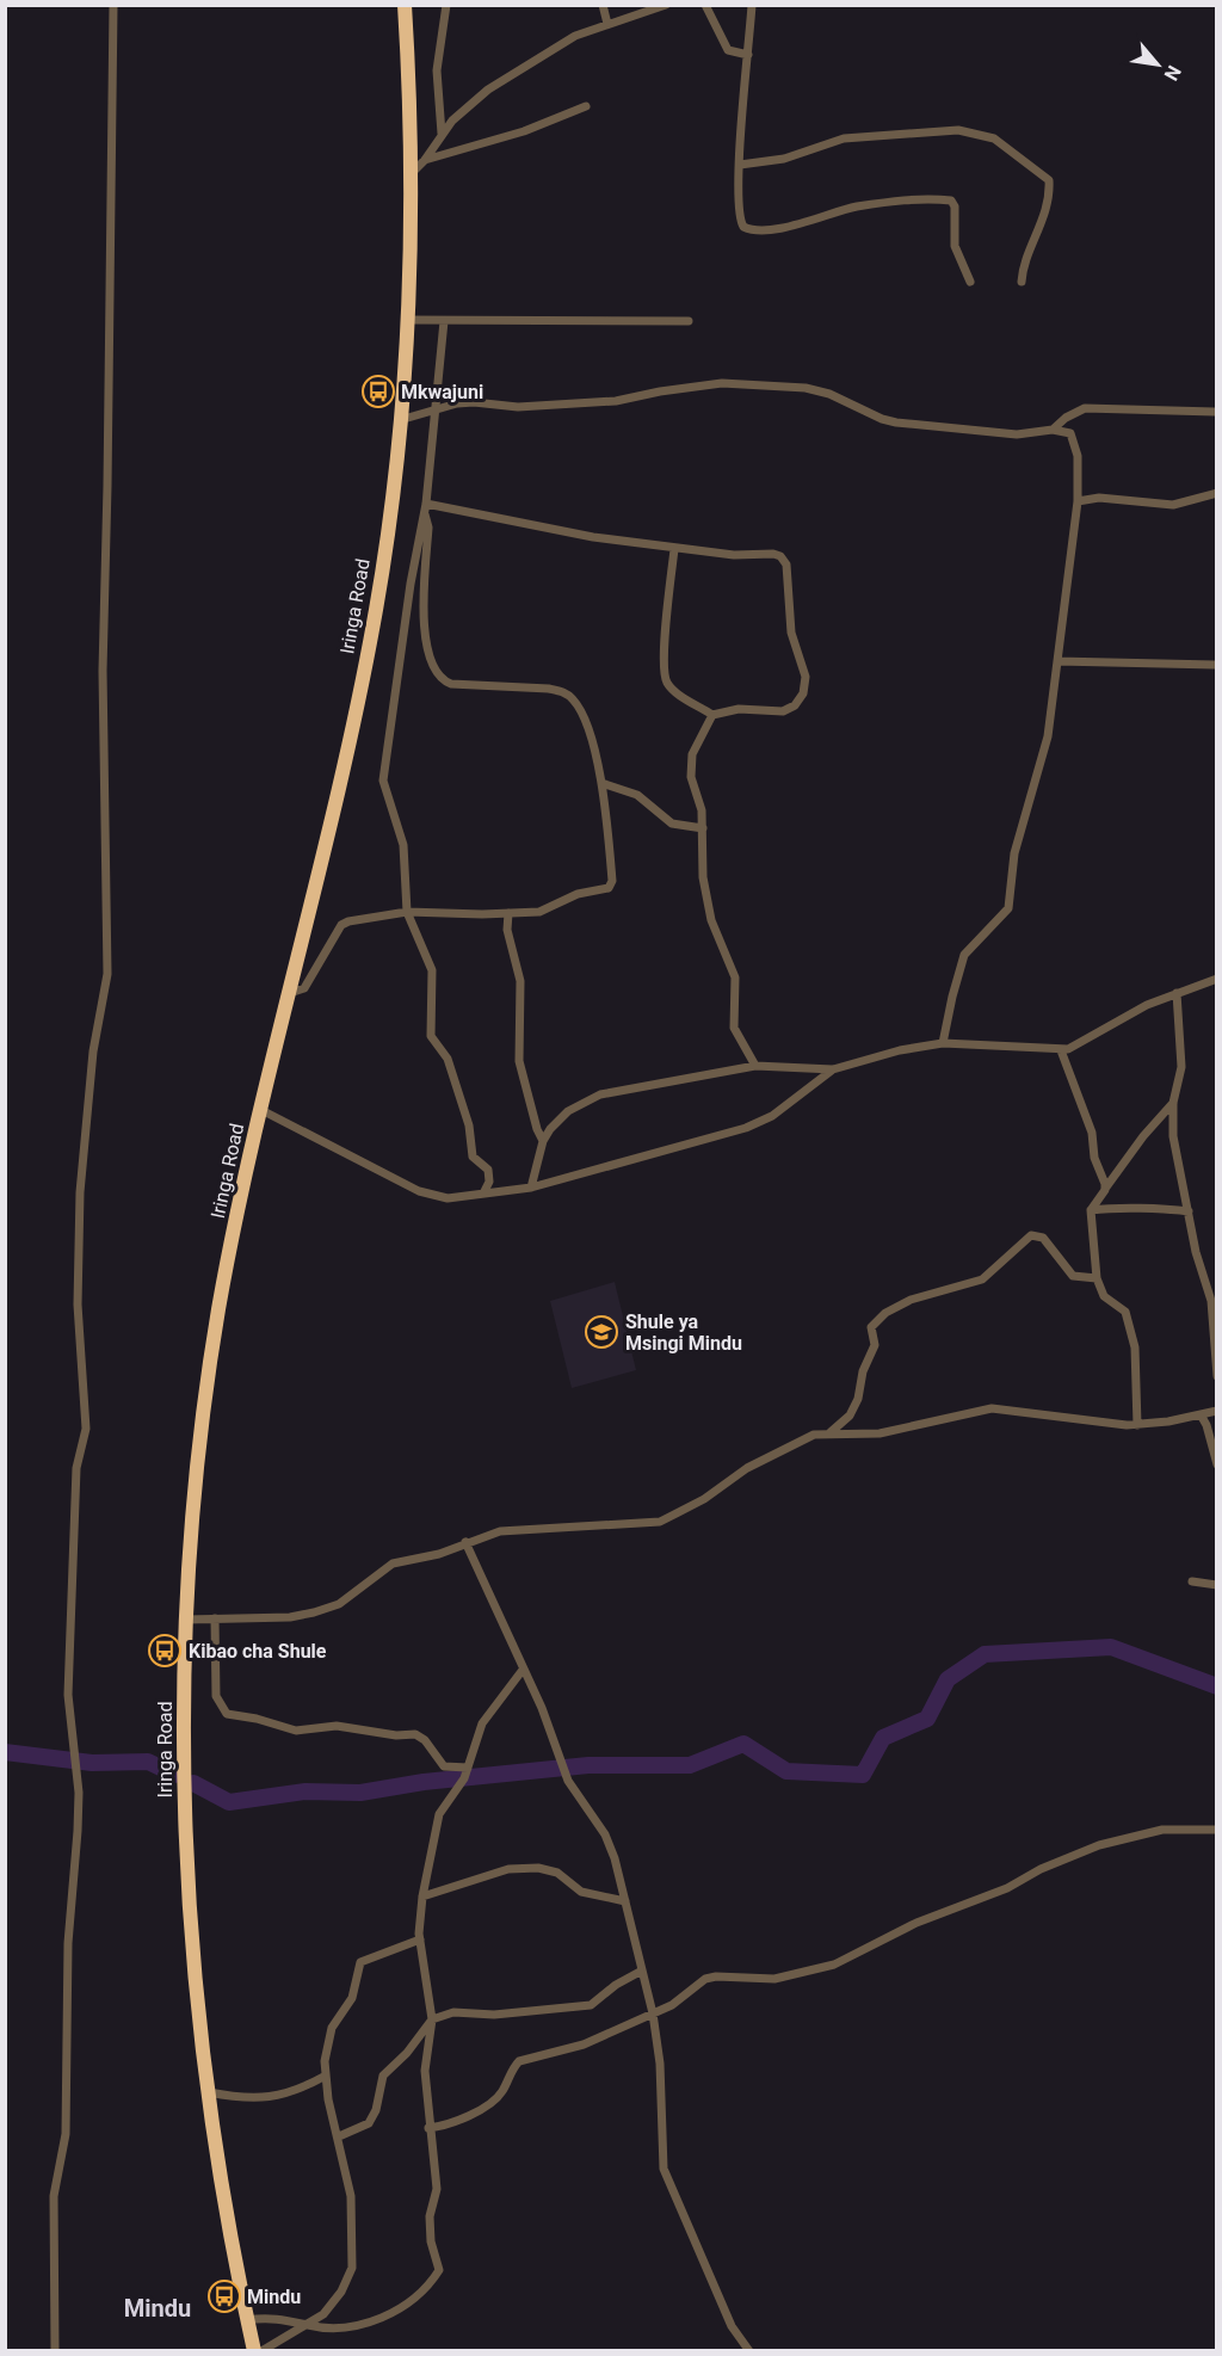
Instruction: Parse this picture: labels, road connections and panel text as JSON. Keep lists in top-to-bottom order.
{
  "streets": {
    "highway": ["Iringa Road"]
  },
  "districts": ["Mindu"],
  "places": {
    "bus stop": ["Mkwajuni", "Kibao cha Shule", "Mindu"],
    "school or university": ["Shule ya Msingi Mindu"]
  },
  "north": "bottom right"
}
